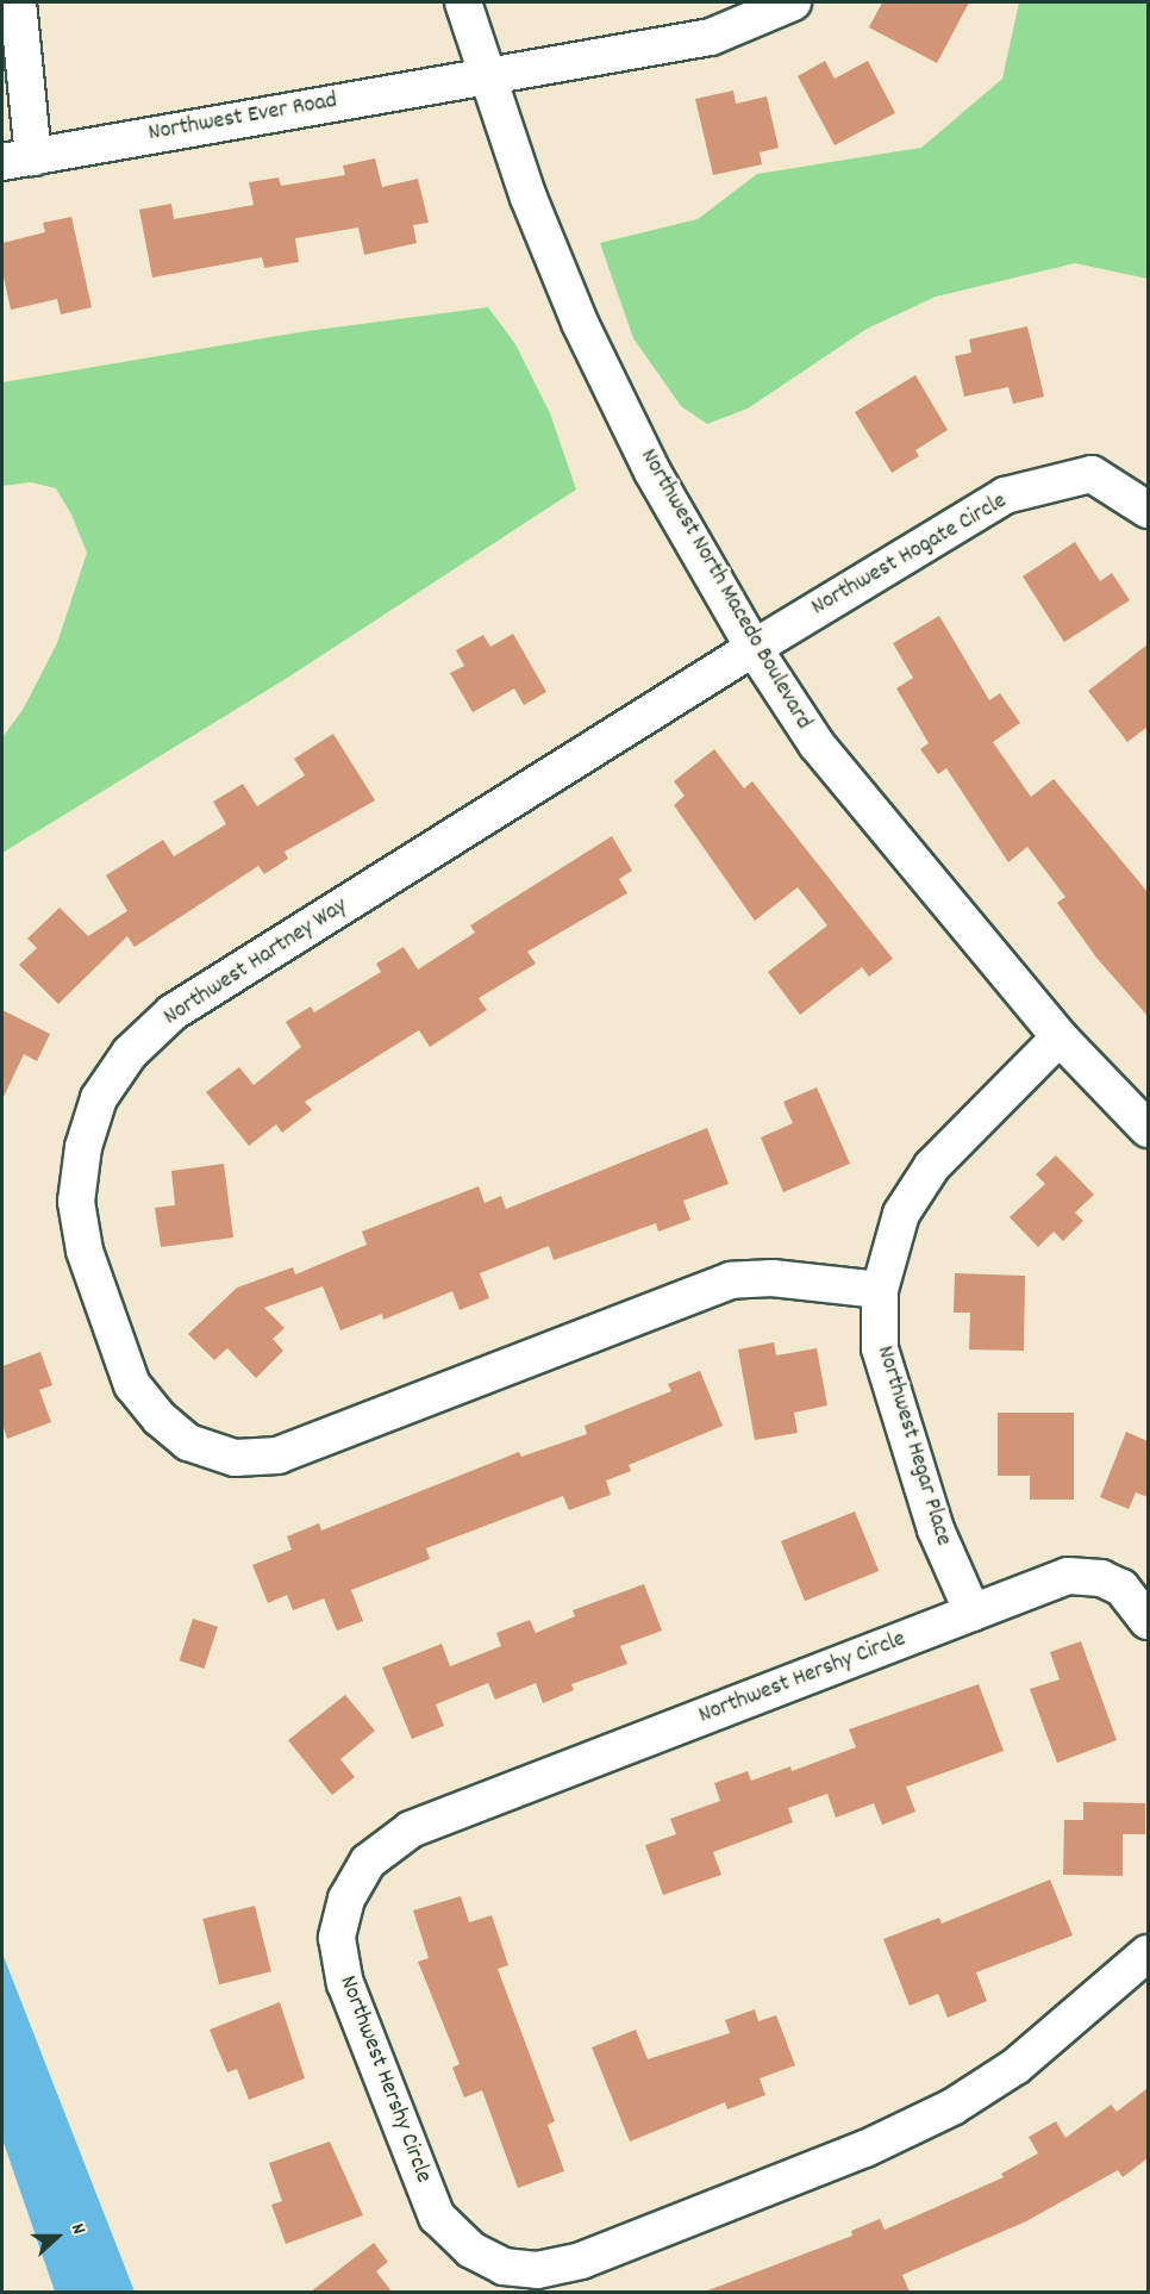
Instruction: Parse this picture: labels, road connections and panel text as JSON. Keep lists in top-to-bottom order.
{
  "streets": {
    "street": [
      "Northwest Ever Road",
      "Northwest Hogate Circle",
      "Northwest North Macedo Boulevard",
      "Northwest Hartney Way",
      "Northwest Hegar Place",
      "Northwest Hershy Circle"
    ]
  },
  "crossings": [
    ["Northwest Ever Road", "Northwest North Macedo Boulevard"],
    ["Northwest Hogate Circle", "Northwest North Macedo Boulevard"],
    ["Northwest Hogate Circle", "Northwest Hartney Way"],
    ["Northwest North Macedo Boulevard", "Northwest Hartney Way"],
    ["Northwest North Macedo Boulevard", "Northwest Hegar Place"],
    ["Northwest Hartney Way", "Northwest Hegar Place"],
    ["Northwest Hegar Place", "Northwest Hershy Circle"]
  ],
  "north": "right"
}
